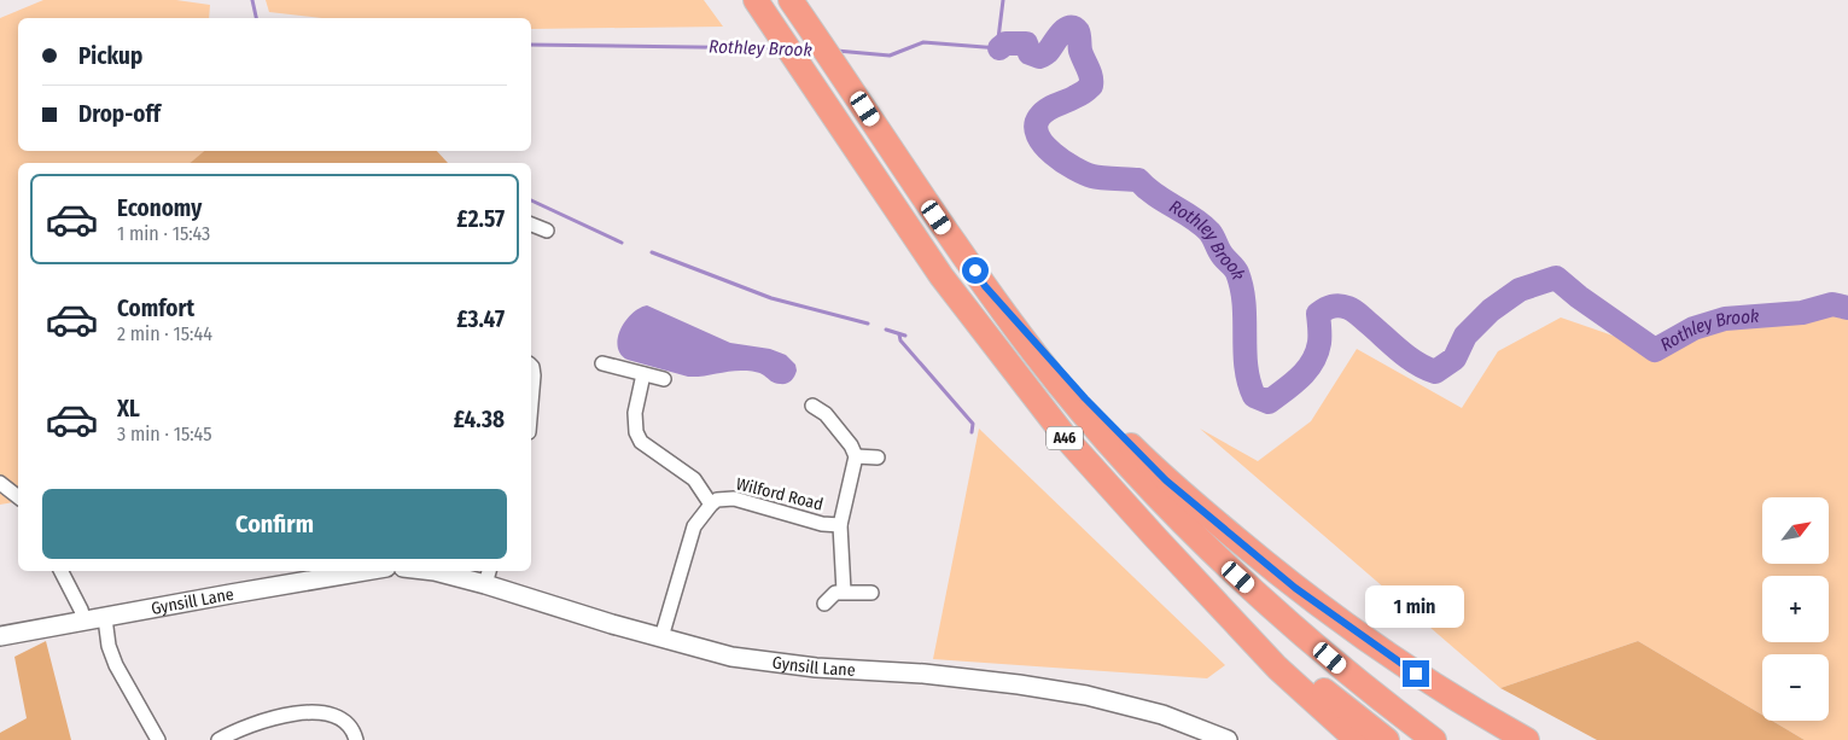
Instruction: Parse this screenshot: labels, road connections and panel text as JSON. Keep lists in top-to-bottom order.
{
  "streets": {
    "highway": ["A46"],
    "street": ["Wilford Road", "Gynsill Lane"]
  },
  "water": ["Rothley Brook"],
  "north": "top right",
  "page": {
    "banner": ["Pickup", "Drop-off"],
    "list": [
      {
        "name": "Economy",
        "note": "1 min · 15:43",
        "value": "£2.57"
      },
      {
        "name": "Comfort",
        "note": "2 min · 15:44",
        "value": "£3.47"
      },
      {
        "name": "XL",
        "note": "3 min · 15:45",
        "value": "£4.38"
      }
    ],
    "buttons": "Confirm",
    "map_buttons": ["+", "−"],
    "bubble": "1 min"
  }
}
